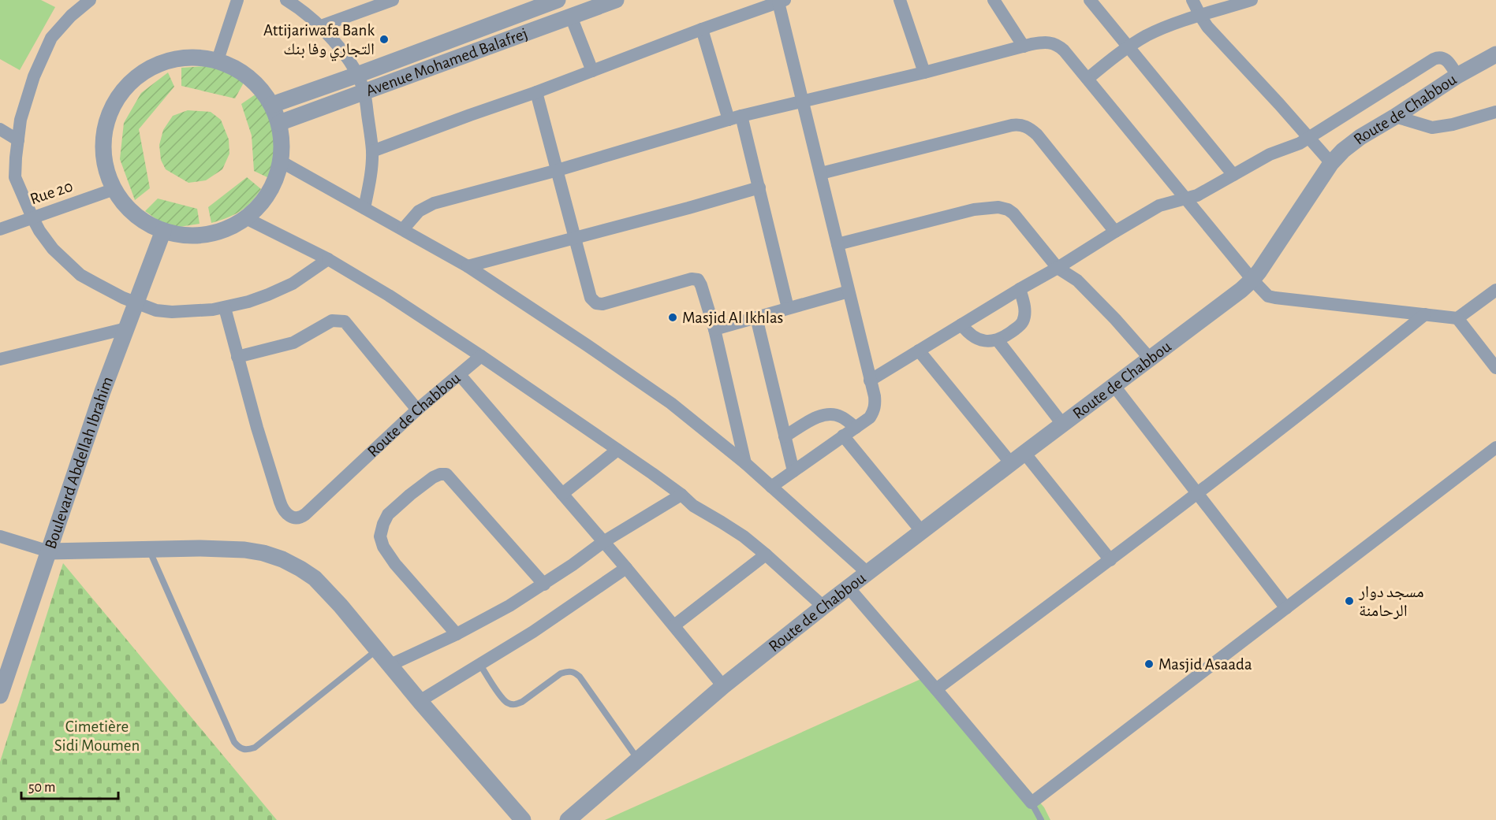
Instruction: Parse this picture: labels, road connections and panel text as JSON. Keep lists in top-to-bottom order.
{
  "streets": {
    "street": [
      "Avenue Mohamed Balafrej",
      "Route de Chabbou",
      "Rue 20",
      "Boulevard Abdellah Ibrahim"
    ]
  },
  "parks": ["Cimetière Sidi Moumen"],
  "places": [
    "Attijariwafa Bank التجاري وفا بنك",
    "Masjid Al Ikhlas",
    "مسجد دوار الرحامنة",
    "Masjid Asaada"
  ],
  "scale_bar": "50 m"
}
